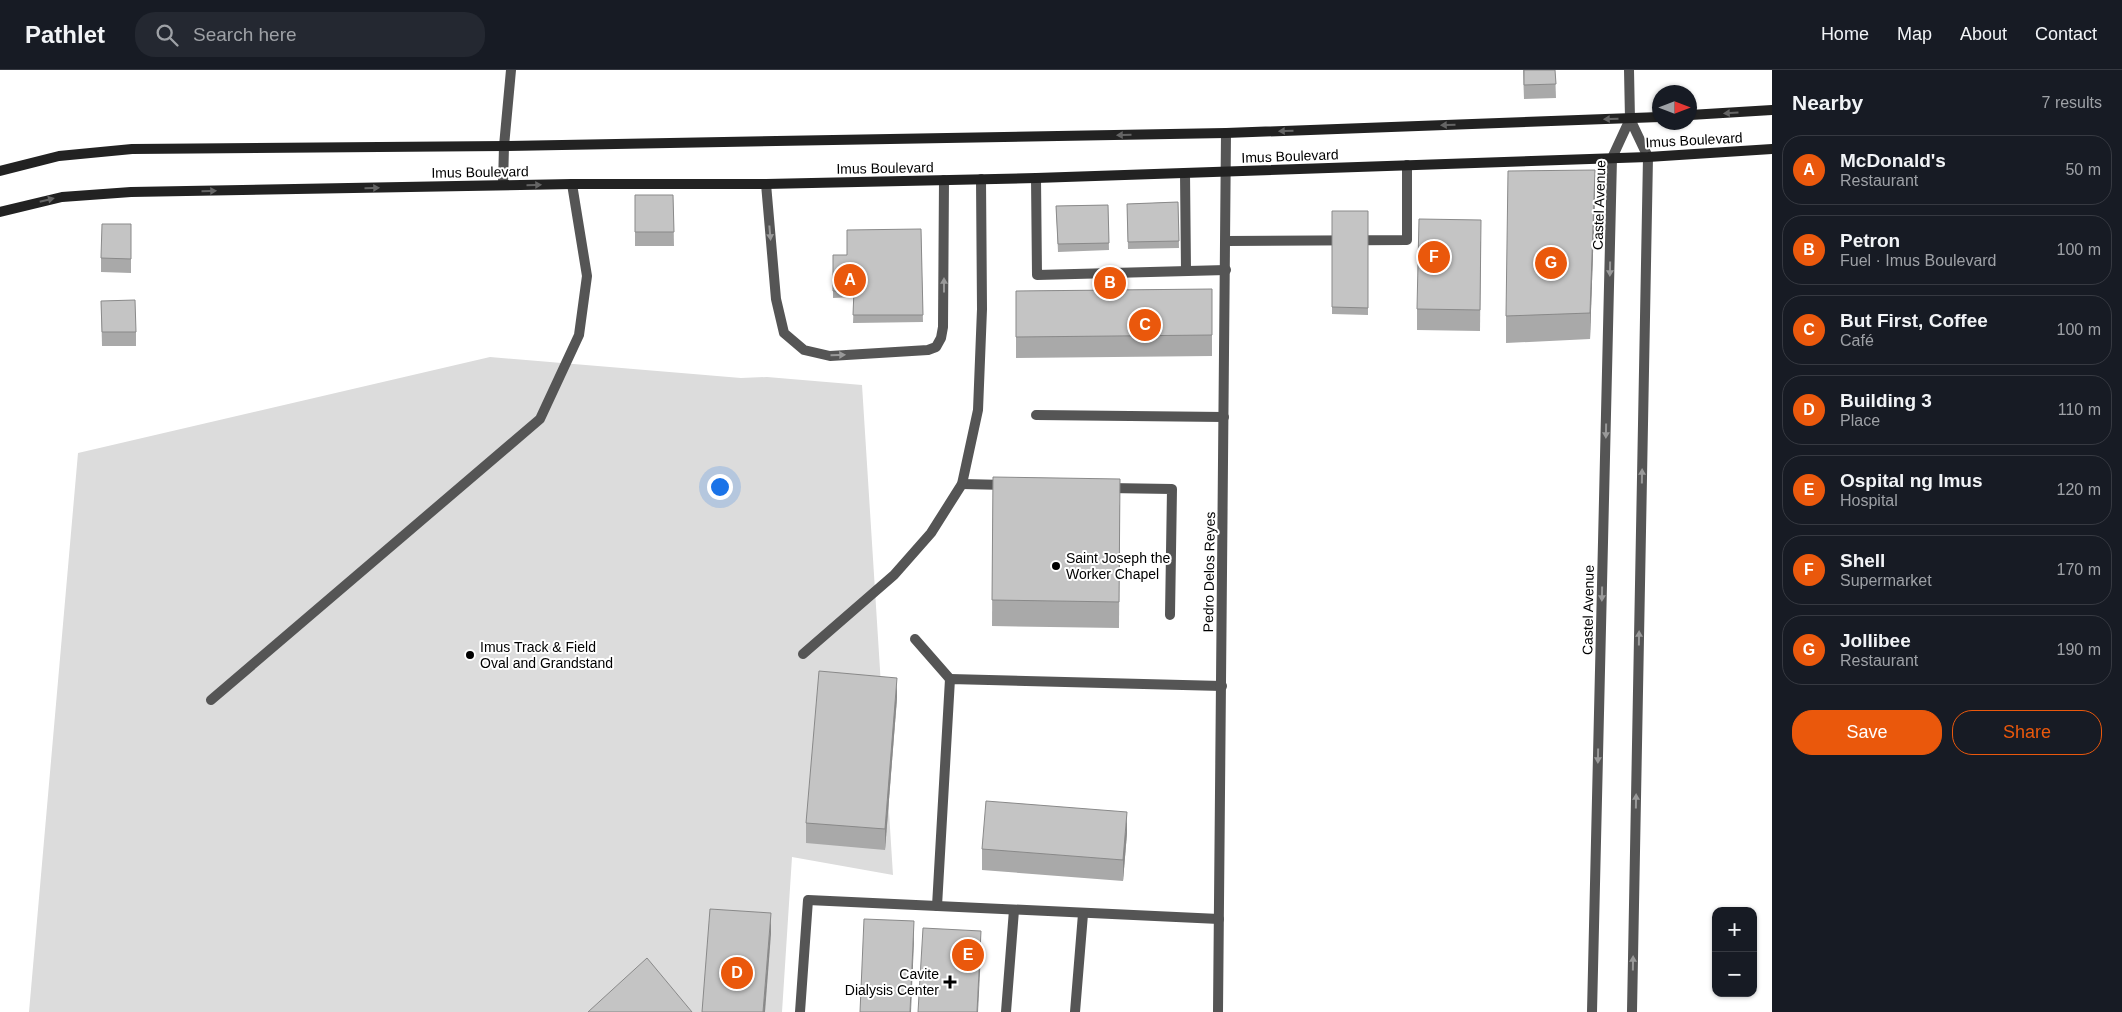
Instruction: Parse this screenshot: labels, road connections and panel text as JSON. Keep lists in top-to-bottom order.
{
  "streets": {
    "main road": ["Imus Boulevard"],
    "street": ["Castel Avenue", "Pedro Delos Reyes"]
  },
  "crossings": [
    ["Imus Boulevard", "Castel Avenue"],
    ["Imus Boulevard", "Pedro Delos Reyes"]
  ],
  "places": {
    "other": ["Saint Joseph the Worker Chapel", "Imus Track & Field Oval and Grandstand"],
    "health": ["Cavite Dialysis Center"]
  },
  "north": "right",
  "page": {
    "header": "Pathlet",
    "search": "Search here",
    "nav": [
      "Home",
      "Map",
      "About",
      "Contact"
    ],
    "heading": ["Nearby", "7 results"],
    "list": [
      {
        "mark": "A",
        "name": "McDonald's",
        "note": "Restaurant",
        "value": "50 m"
      },
      {
        "mark": "B",
        "name": "Petron",
        "note": "Fuel · Imus Boulevard",
        "value": "100 m"
      },
      {
        "mark": "C",
        "name": "But First, Coffee",
        "note": "Café",
        "value": "100 m"
      },
      {
        "mark": "D",
        "name": "Building 3",
        "note": "Place",
        "value": "110 m"
      },
      {
        "mark": "E",
        "name": "Ospital ng Imus",
        "note": "Hospital",
        "value": "120 m"
      },
      {
        "mark": "F",
        "name": "Shell",
        "note": "Supermarket",
        "value": "170 m"
      },
      {
        "mark": "G",
        "name": "Jollibee",
        "note": "Restaurant",
        "value": "190 m"
      }
    ],
    "pins": [
      "F",
      "G",
      "A",
      "B",
      "C",
      "E",
      "D"
    ],
    "buttons": ["Save", "Share"],
    "map_buttons": ["+", "−"]
  }
}
